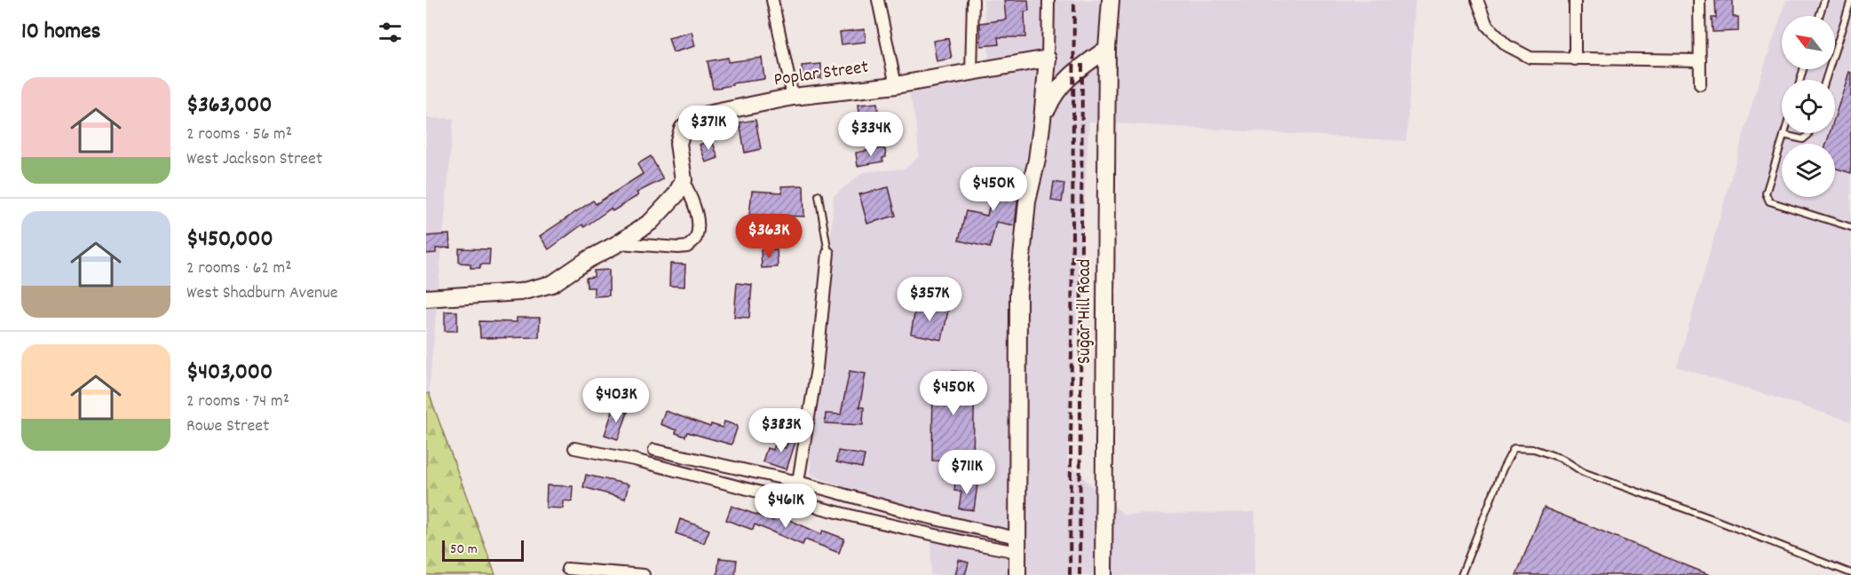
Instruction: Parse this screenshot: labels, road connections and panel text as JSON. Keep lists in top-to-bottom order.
{
  "streets": {
    "street": ["Poplar Street", "Sugar Hill Road"]
  },
  "scale_bar": "50 m",
  "north": "top left",
  "page": {
    "heading": "10 homes",
    "list": [
      {
        "name": "$363,000",
        "note": "2 rooms · 56 m² · West Jackson Street"
      },
      {
        "name": "$450,000",
        "note": "2 rooms · 62 m² · West Shadburn Avenue"
      },
      {
        "name": "$403,000",
        "note": "2 rooms · 74 m² · Rowe Street"
      }
    ],
    "price": [
      "$371K",
      "$334K",
      "$450K",
      "$363K",
      "$357K",
      "$450K",
      "$403K",
      "$383K",
      "$711K",
      "$461K"
    ],
    "scale": "50 m"
  }
}
